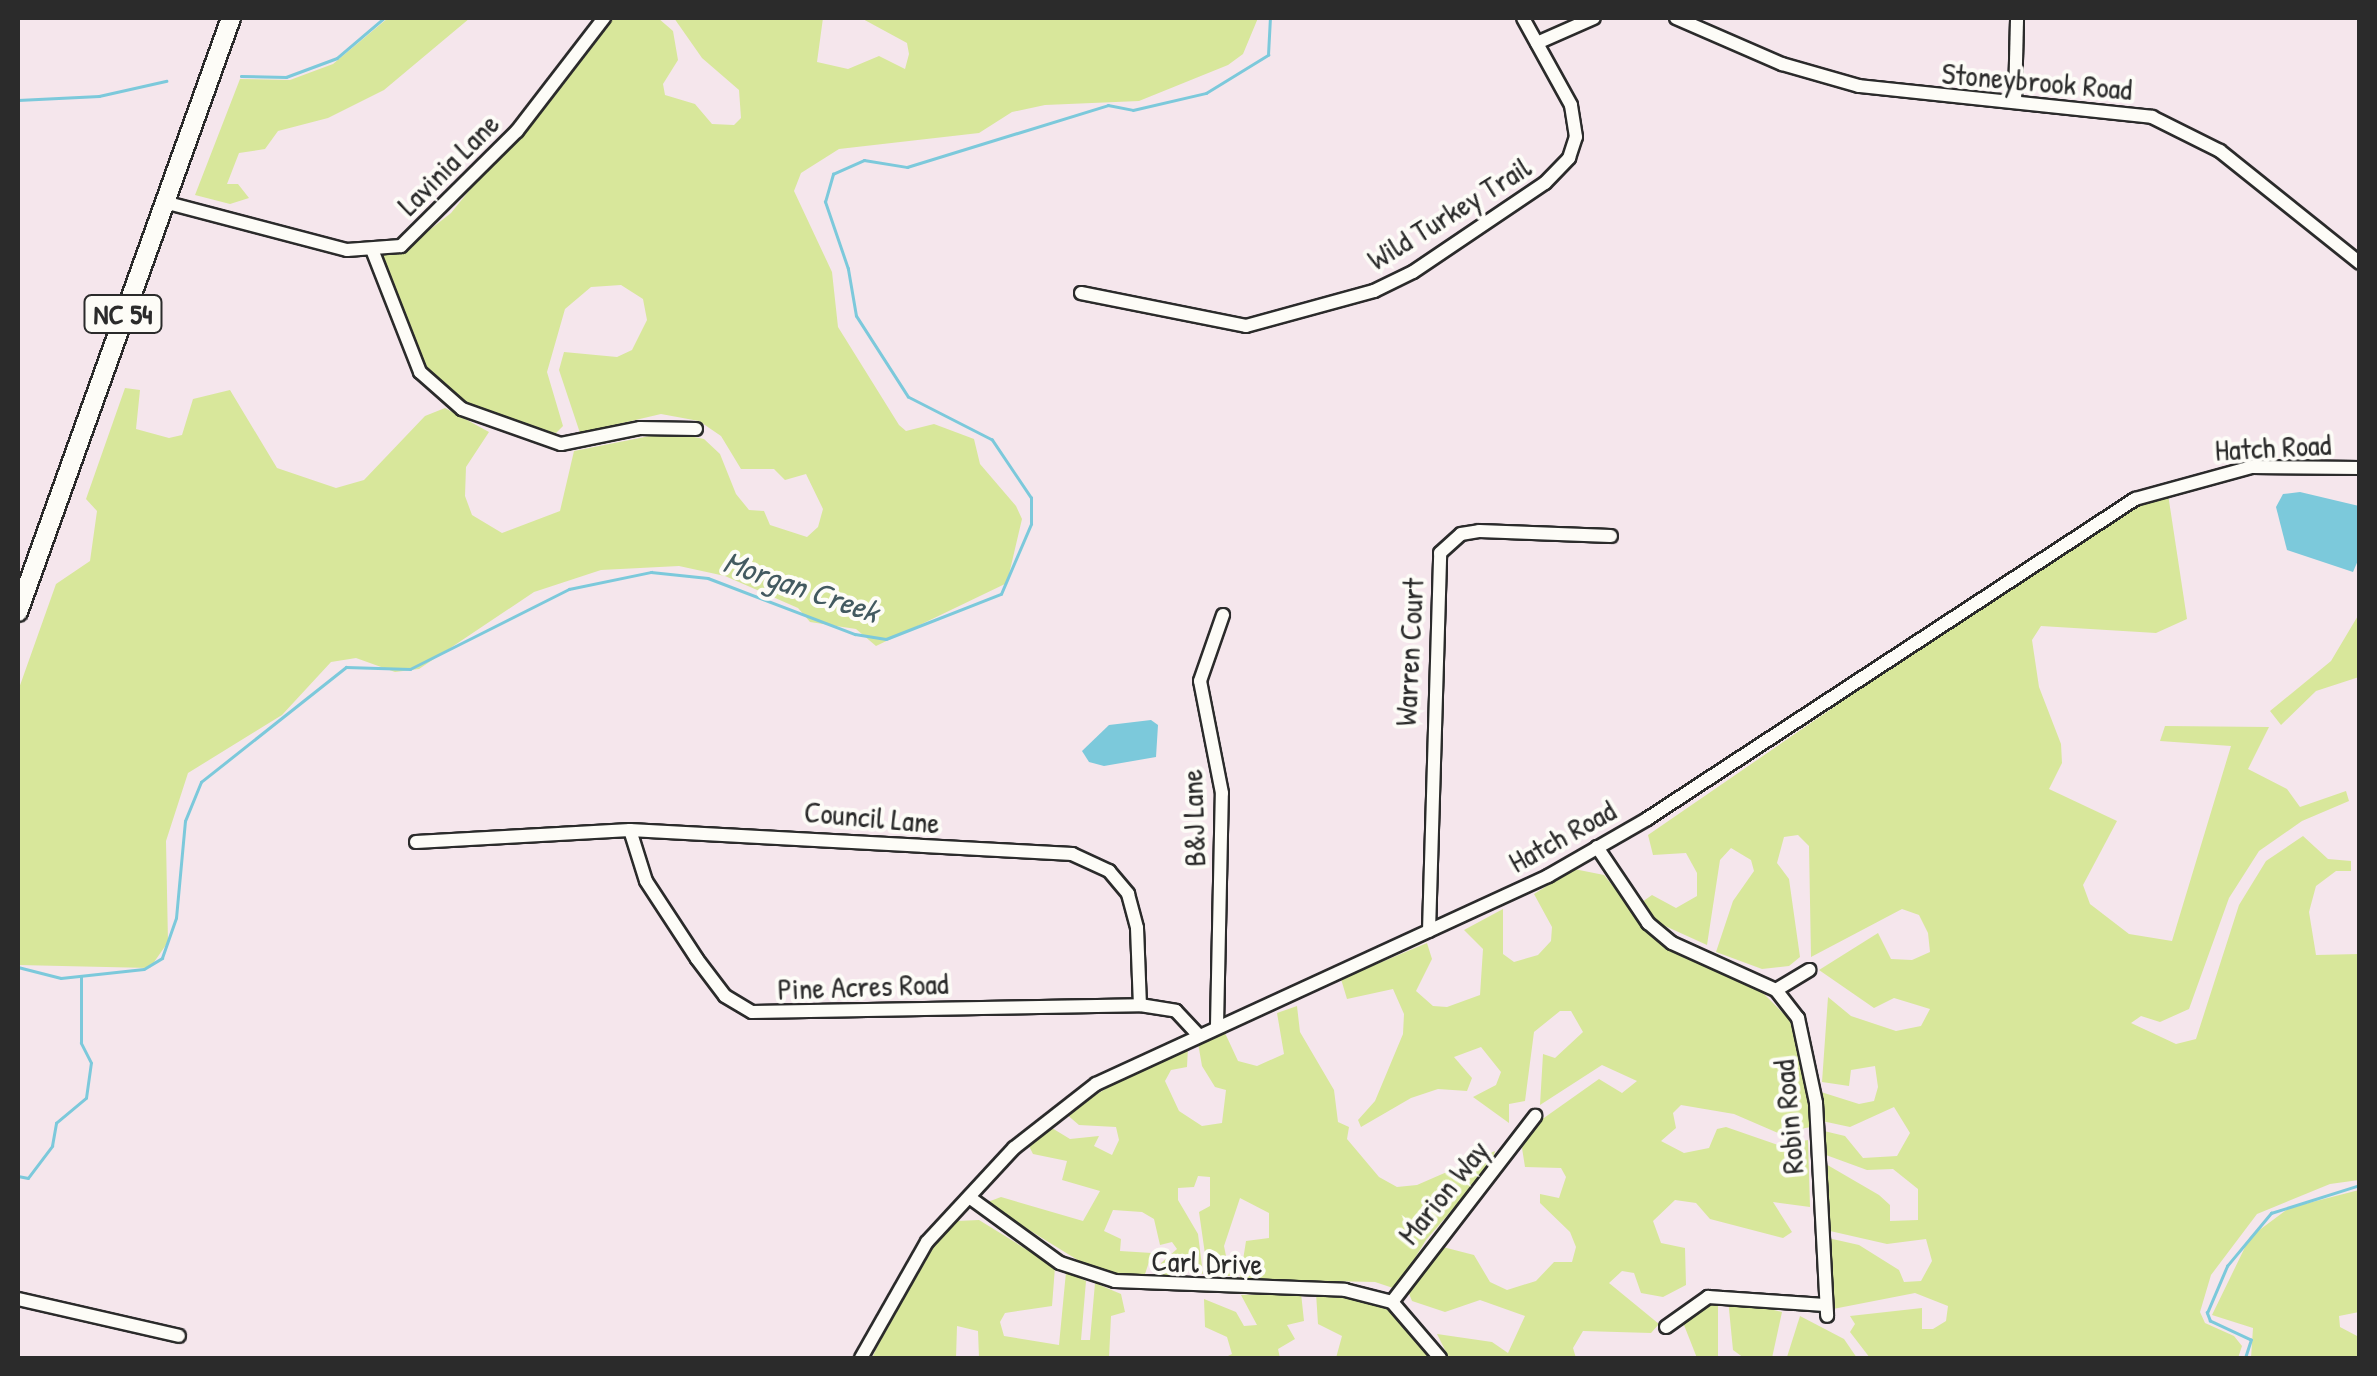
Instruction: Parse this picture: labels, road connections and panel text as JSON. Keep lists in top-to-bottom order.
{
  "streets": {
    "highway": ["NC 54"],
    "street": [
      "Stoneybrook Road",
      "Lavinia Lane",
      "Wild Turkey Trail",
      "Hatch Road",
      "Warren Court",
      "Council Lane",
      "B&J Lane",
      "Pine Acres Road",
      "Robin Road",
      "Marion Way",
      "Carl Drive"
    ]
  },
  "crossings": [
    ["Hatch Road", "Warren Court"],
    ["Hatch Road", "B&J Lane"],
    ["Hatch Road", "Carl Drive"],
    ["Council Lane", "Pine Acres Road"],
    ["Marion Way", "Carl Drive"]
  ],
  "water": ["Morgan Creek"]
}
